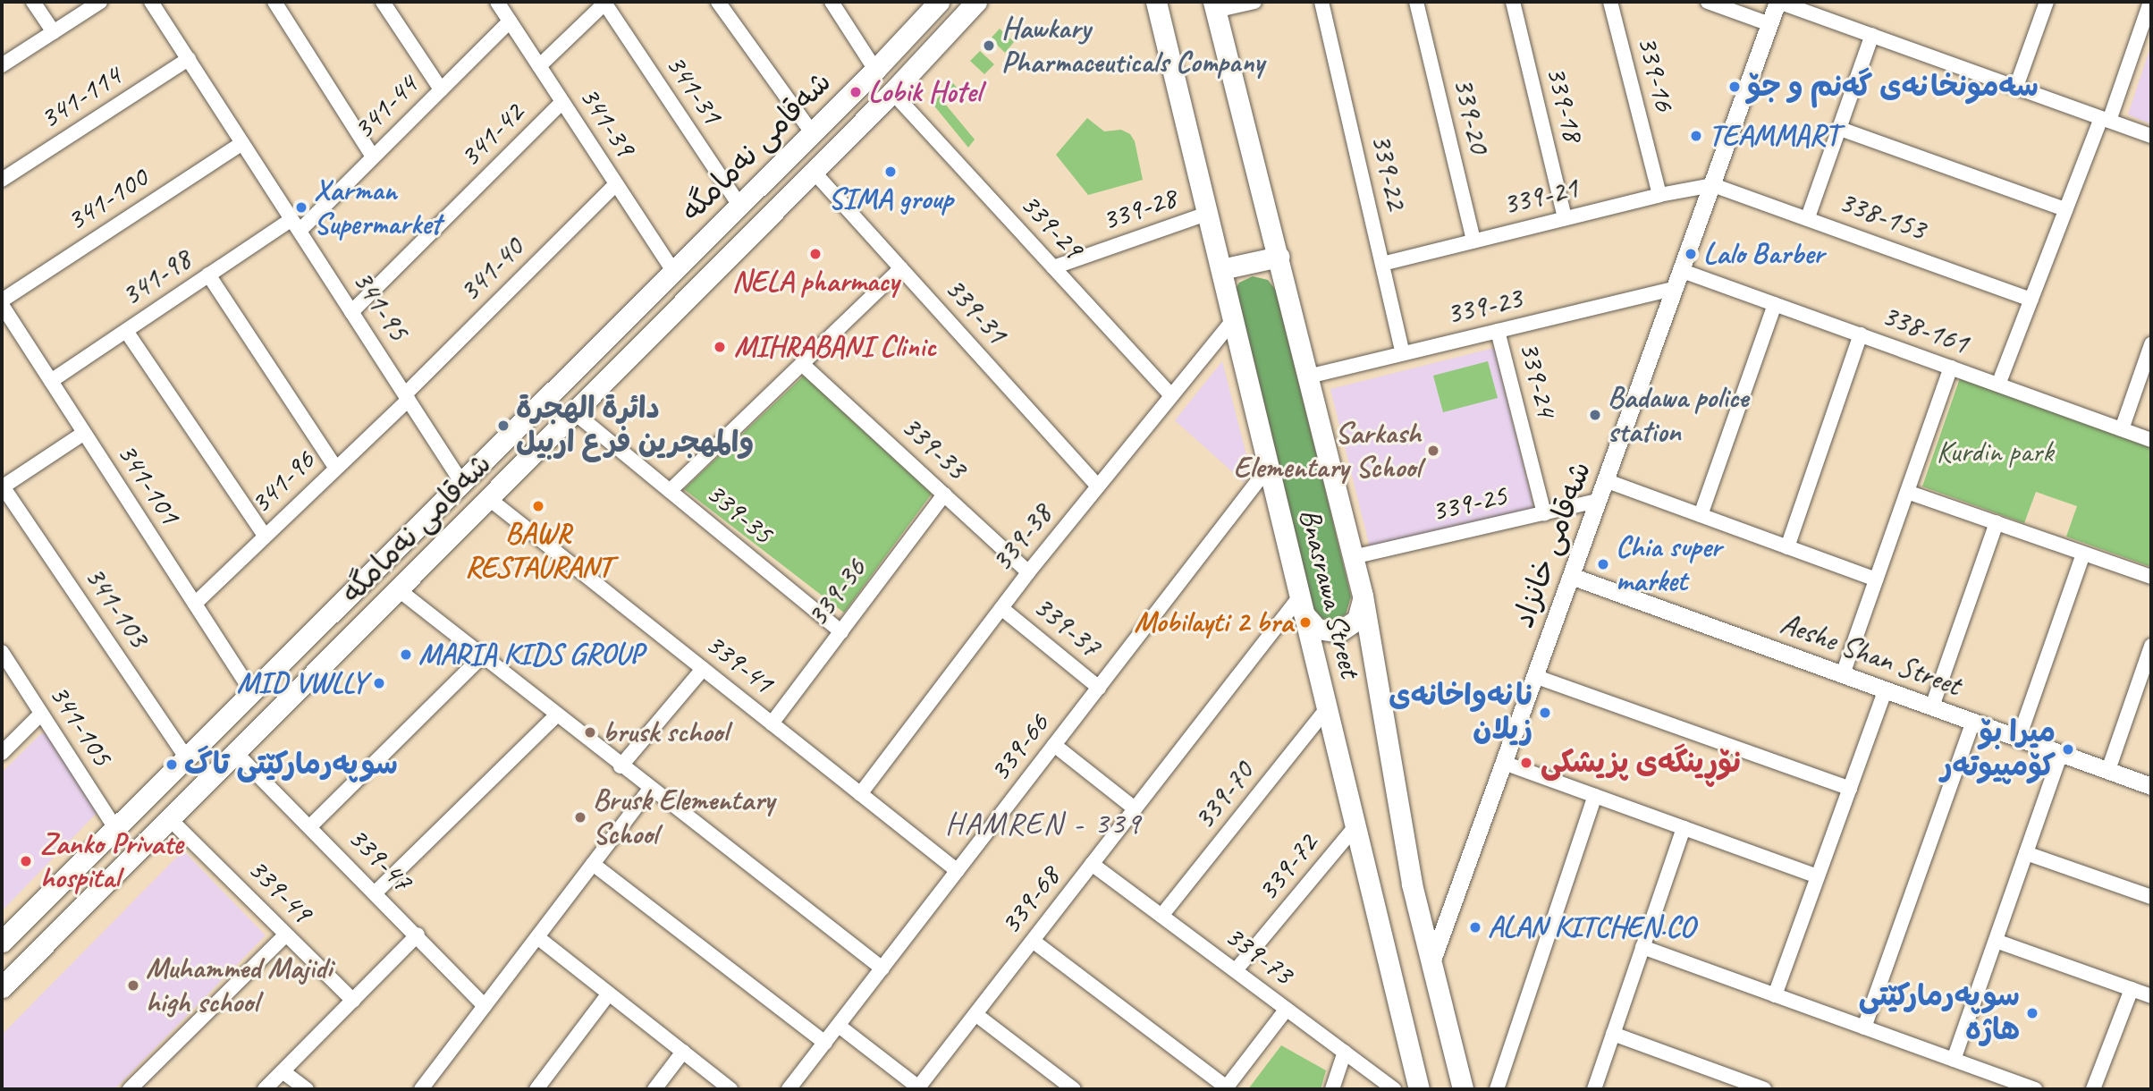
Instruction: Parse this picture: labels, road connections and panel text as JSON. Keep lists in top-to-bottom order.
{
  "streets": {
    "main road": ["شەقامی نەمامگە", "Bnasrawa Street"],
    "street": [
      "339-16",
      "341-31",
      "341-114",
      "339-18",
      "341-44",
      "339-20",
      "341-39",
      "341-42",
      "339-22",
      "339-21",
      "341-100",
      "339-28",
      "338-153",
      "339-29",
      "341-40",
      "341-98",
      "341-95",
      "339-23",
      "339-31",
      "338-161",
      "339-24",
      "339-33",
      "341-96",
      "341-101",
      "339-25",
      "339-35",
      "339-38",
      "شەقامی خانزاد",
      "339-36",
      "341-103",
      "339-37",
      "Aeshe Shan Street",
      "339-41",
      "341-105",
      "339-66",
      "339-70",
      "339-47",
      "339-72",
      "339-49",
      "339-68",
      "339-73"
    ]
  },
  "crossings": [
    ["339-16", "339-21"],
    ["341-31", "شەقامی نەمامگە"],
    ["341-114", "341-95"],
    ["339-18", "339-21"],
    ["341-44", "341-39"],
    ["341-44", "341-98"],
    ["341-44", "341-95"],
    ["339-20", "339-21"],
    ["341-39", "341-42"],
    ["341-39", "شەقامی نەمامگە"],
    ["341-39", "341-40"],
    ["341-42", "341-95"],
    ["شەقامی نەمامگە", "339-29"],
    ["شەقامی نەمامگە", "341-95"],
    ["شەقامی نەمامگە", "339-31"],
    ["شەقامی نەمامگە", "341-101"],
    ["شەقامی نەمامگە", "339-35"],
    ["شەقامی نەمامگە", "341-103"],
    ["شەقامی نەمامگە", "339-41"],
    ["شەقامی نەمامگە", "341-105"],
    ["شەقامی نەمامگە", "339-47"],
    ["شەقامی نەمامگە", "339-49"],
    ["339-22", "339-21"],
    ["339-22", "339-23"],
    ["339-21", "338-153"],
    ["339-21", "شەقامی خانزاد"],
    ["341-100", "341-95"],
    ["341-100", "341-101"],
    ["339-28", "339-29"],
    ["339-28", "Bnasrawa Street"],
    ["338-153", "شەقامی خانزاد"],
    ["339-29", "339-38"],
    ["341-40", "341-95"],
    ["341-40", "341-96"],
    ["341-98", "341-95"],
    ["341-98", "341-101"],
    ["341-95", "341-96"],
    ["339-23", "339-24"],
    ["339-23", "شەقامی خانزاد"],
    ["339-23", "Bnasrawa Street"],
    ["339-31", "339-38"],
    ["338-161", "شەقامی خانزاد"],
    ["339-24", "339-25"],
    ["339-33", "339-38"],
    ["339-33", "339-36"],
    ["341-96", "341-101"],
    ["339-25", "شەقامی خانزاد"],
    ["339-25", "Bnasrawa Street"],
    ["339-35", "339-36"],
    ["339-38", "Bnasrawa Street"],
    ["339-38", "339-37"],
    ["339-38", "339-41"],
    ["شەقامی خانزاد", "Bnasrawa Street"],
    ["شەقامی خانزاد", "Aeshe Shan Street"],
    ["339-36", "339-41"],
    ["Bnasrawa Street", "339-66"],
    ["Bnasrawa Street", "339-70"],
    ["Bnasrawa Street", "339-72"],
    ["Bnasrawa Street", "339-68"],
    ["339-37", "339-66"],
    ["339-41", "339-66"],
    ["339-70", "339-73"],
    ["339-72", "339-73"],
    ["339-68", "339-73"]
  ],
  "districts": ["HAMREN - 339"],
  "parks": ["Kurdin park"],
  "places": [
    "Hawkary Pharmaceuticals Company",
    "سەمونخانەی گەنم و جۆ",
    "Lobik Hotel",
    "TEAMMART",
    "SIMA group",
    "Xarman Supermarket",
    "NELA pharmacy",
    "Lalo Barber",
    "MIHRABANI Clinic",
    "Badawa police station",
    "دائرة الهجرة والمهجرين فرع اربيل",
    "Sarkash Elementary School",
    "BAWR RESTAURANT",
    "Chia super market",
    "Mobilayti 2 bra",
    "MARIA KIDS GROUP",
    "MID VWLLY",
    "نانەواخانەی زیلان",
    "brusk school",
    "میرا بۆ کۆمپیوتەر",
    "نۆڕینگەی پزیشکی",
    "سوپەرمارکێتی تاگ",
    "Brusk Elementary School",
    "Zanko Private hospital",
    "ALAN KITCHEN.CO",
    "Muhammed Majidi high school",
    "سوپەرمارکێتی هاژە"
  ]
}
